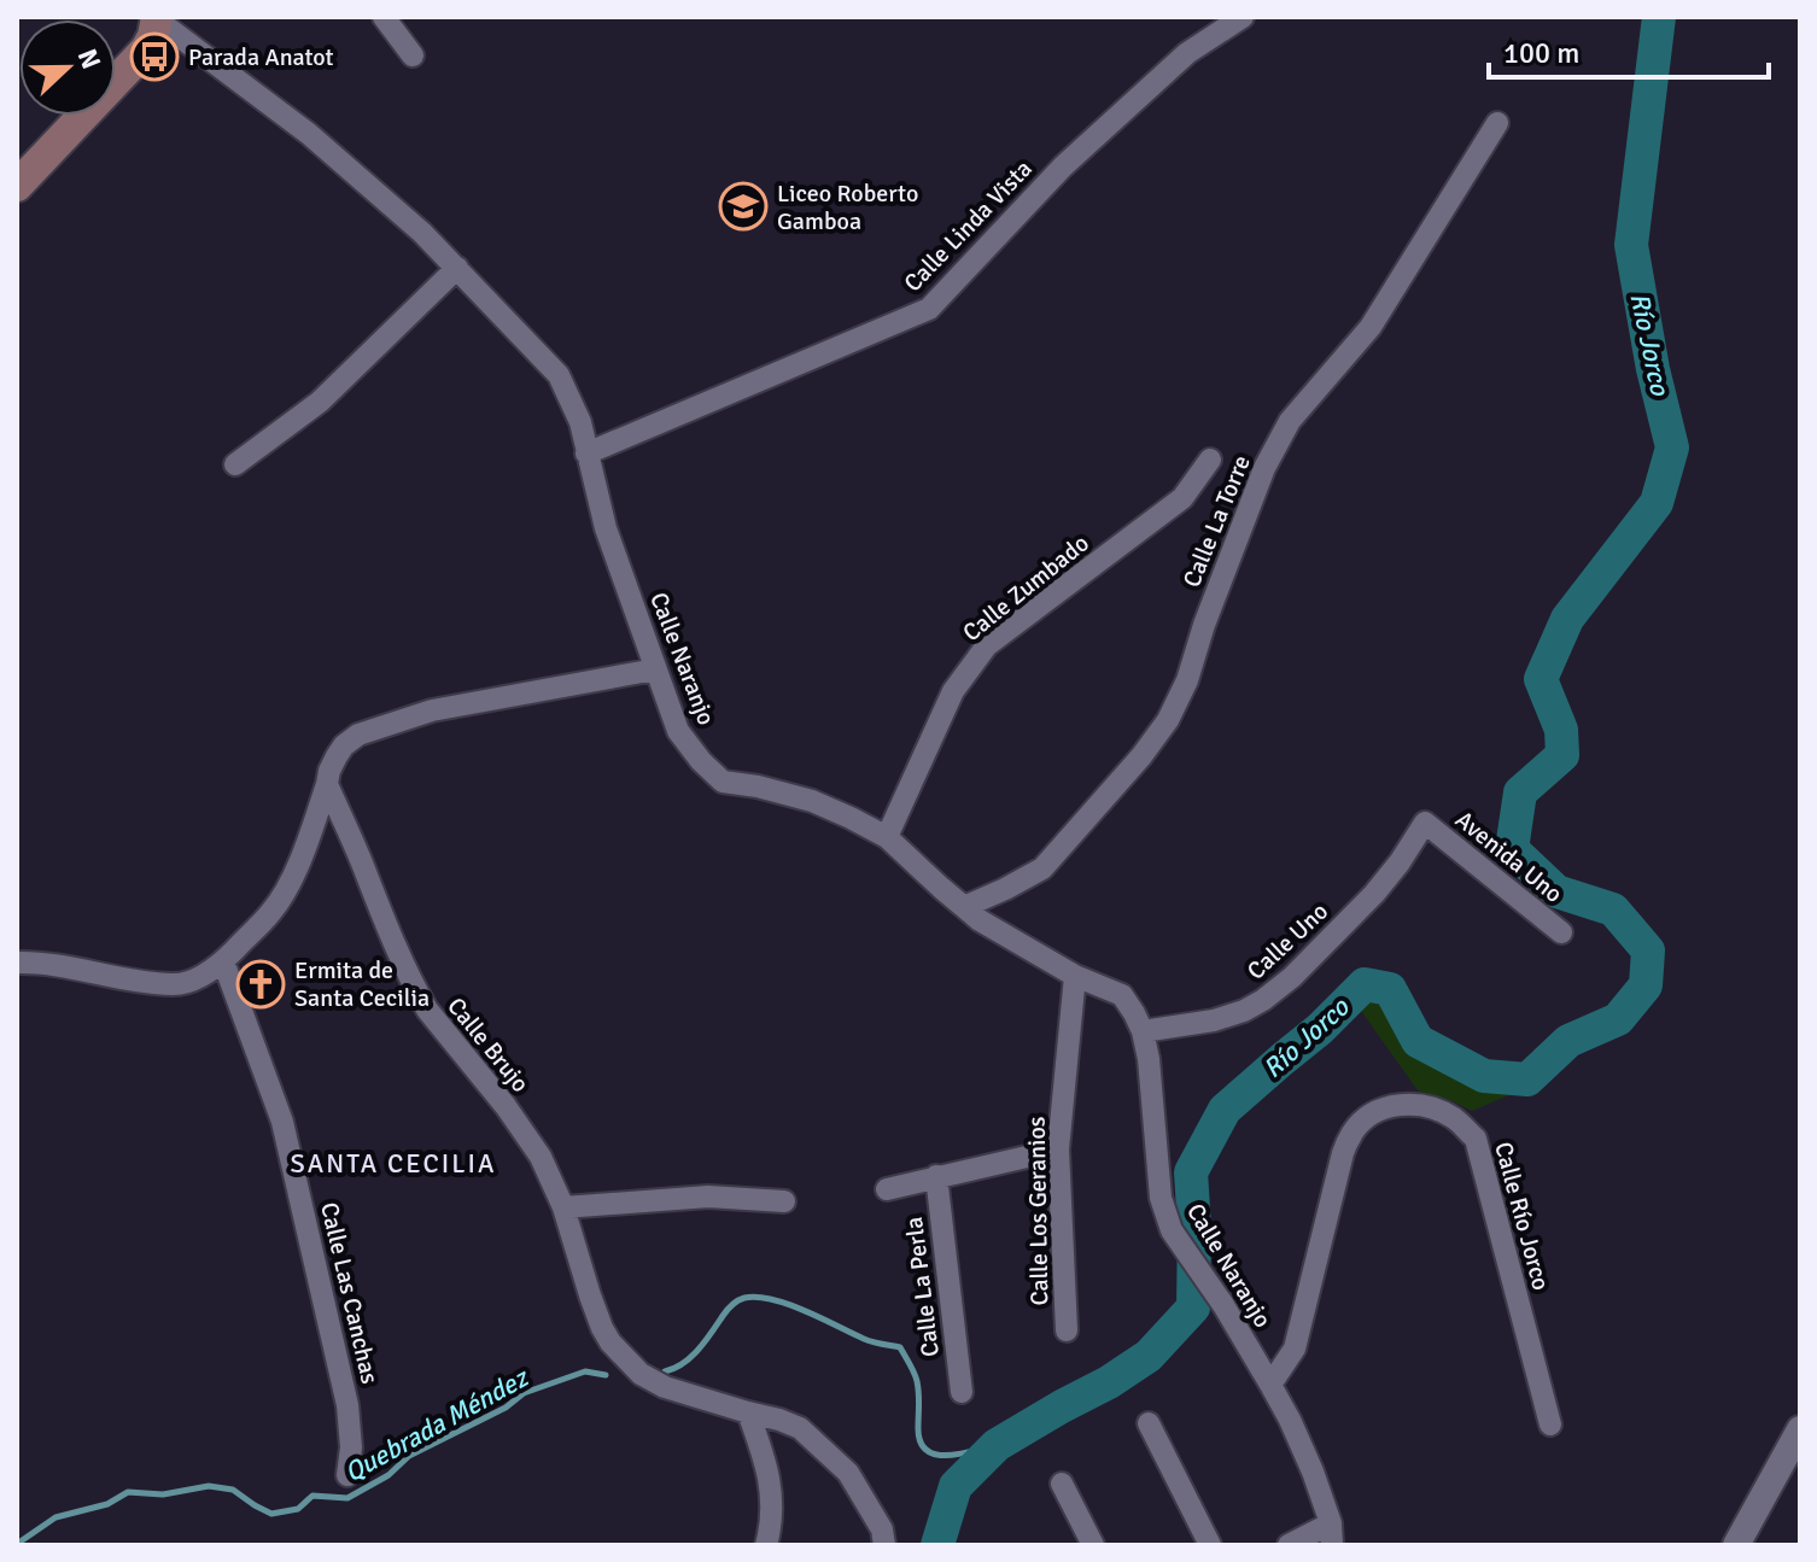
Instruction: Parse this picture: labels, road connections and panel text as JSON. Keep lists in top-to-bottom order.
{
  "streets": {
    "street": [
      "Calle Linda Vista",
      "Calle La Torre",
      "Calle Zumbado",
      "Calle Naranjo",
      "Avenida Uno",
      "Calle Uno",
      "Calle Brujo",
      "Calle Los Geranios",
      "Calle Río Jorco",
      "Calle La Perla",
      "Calle Las Canchas"
    ]
  },
  "crossings": [
    ["Calle Linda Vista", "Calle Naranjo"],
    ["Calle La Torre", "Calle Naranjo"],
    ["Calle Zumbado", "Calle Naranjo"],
    ["Calle Naranjo", "Calle Uno"],
    ["Calle Naranjo", "Calle Los Geranios"],
    ["Calle Naranjo", "Calle Río Jorco"],
    ["Avenida Uno", "Calle Uno"]
  ],
  "districts": ["SANTA CECILIA"],
  "water": ["Río Jorco", "Quebrada Méndez"],
  "places": {
    "bus stop": ["Parada Anatot"],
    "school or university": ["Liceo Roberto Gamboa"],
    "church": ["Ermita de Santa Cecilia"]
  },
  "scale_bar": "100 m",
  "north": "right"
}
